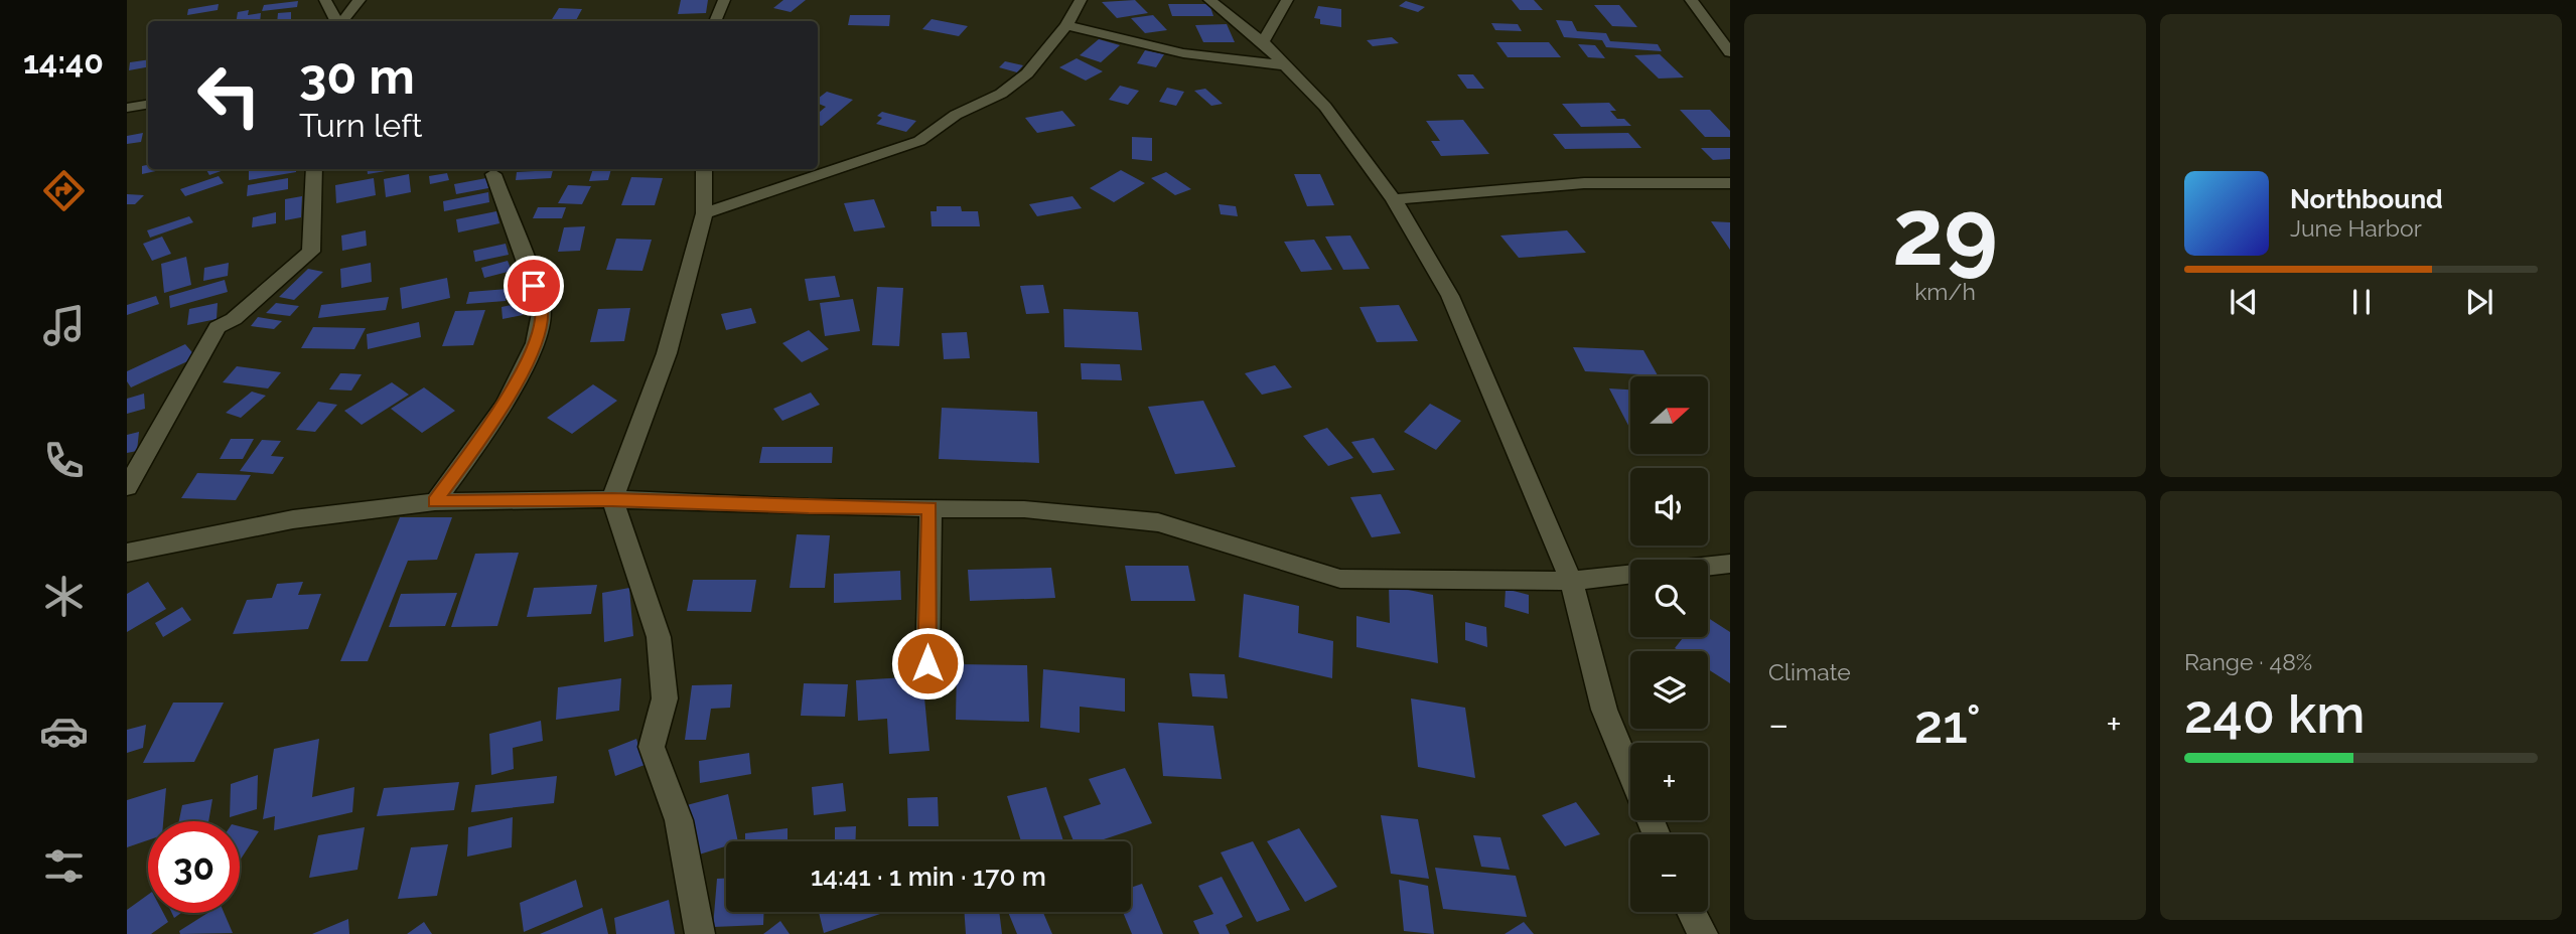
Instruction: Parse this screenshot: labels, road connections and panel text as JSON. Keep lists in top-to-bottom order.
{
  "north": "right",
  "page": {
    "tabs": "14:40",
    "tile": [
      ["29", "km/h"],
      "Climate",
      ["Range · 48%", "240 km"]
    ],
    "turn": ["30 m", "Turn left"],
    "song": ["Northbound", "June Harbor"],
    "map_buttons": ["+", "−"],
    "heat": ["−", "21°", "+"],
    "limit": "30",
    "trip": "14:41 · 1 min · 170 m"
  }
}
